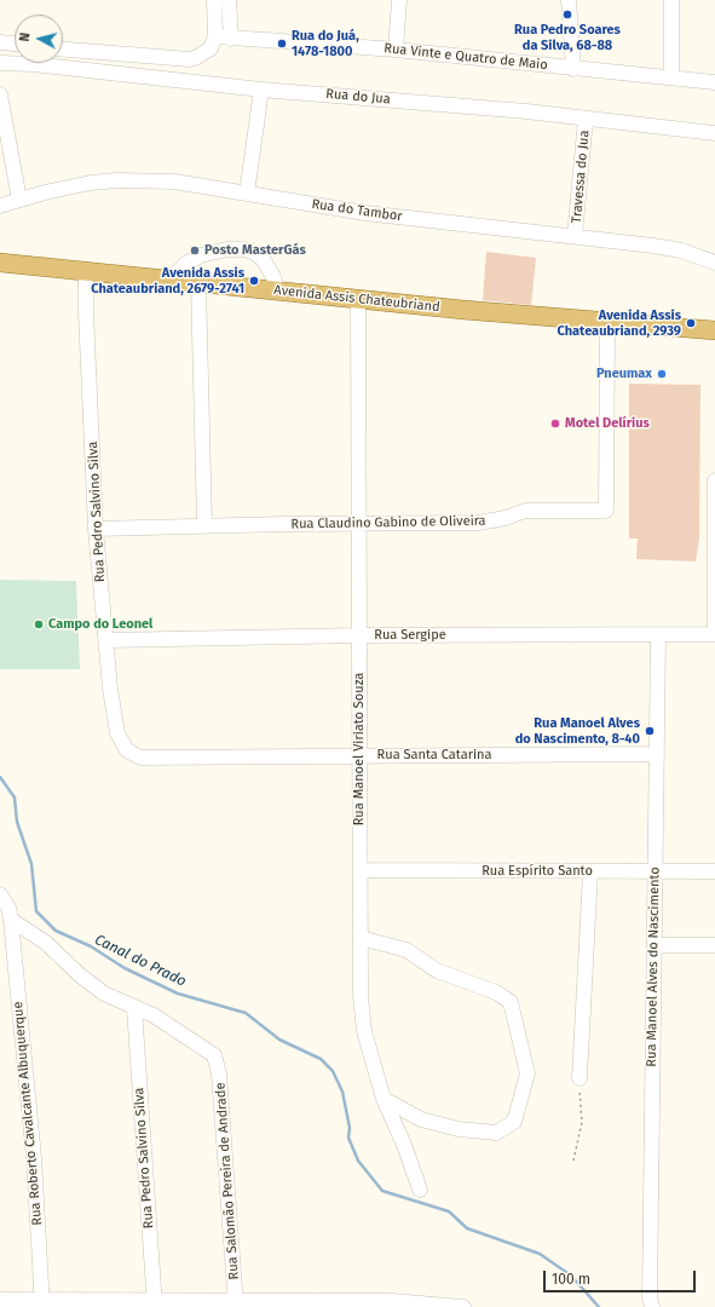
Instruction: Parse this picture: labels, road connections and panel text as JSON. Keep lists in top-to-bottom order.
{
  "streets": {
    "main road": ["Avenida Assis Chateubriand"],
    "street": [
      "Rua Vinte e Quatro de Maio",
      "Rua do Jua",
      "Travessa do Jua",
      "Rua do Tambor",
      "Rua Pedro Salvino Silva",
      "Rua Claudino Gabino de Oliveira",
      "Rua Sergipe",
      "Rua Manoel Viriato Souza",
      "Rua Santa Catarina",
      "Rua Espírito Santo",
      "Rua Manoel Alves do Nascimento",
      "Rua Roberto Cavalcante Albuquerque",
      "Rua Salomão Pereira de Andrade"
    ]
  },
  "crossings": [
    ["Rua do Jua", "Travessa do Jua"],
    ["Travessa do Jua", "Rua do Tambor"],
    ["Avenida Assis Chateubriand", "Rua Pedro Salvino Silva"],
    ["Avenida Assis Chateubriand", "Rua Claudino Gabino de Oliveira"],
    ["Avenida Assis Chateubriand", "Rua Manoel Viriato Souza"],
    ["Rua Pedro Salvino Silva", "Rua Claudino Gabino de Oliveira"],
    ["Rua Pedro Salvino Silva", "Rua Sergipe"],
    ["Rua Pedro Salvino Silva", "Rua Santa Catarina"],
    ["Rua Pedro Salvino Silva", "Rua Salomão Pereira de Andrade"],
    ["Rua Claudino Gabino de Oliveira", "Rua Manoel Viriato Souza"],
    ["Rua Sergipe", "Rua Manoel Viriato Souza"],
    ["Rua Sergipe", "Rua Manoel Alves do Nascimento"],
    ["Rua Manoel Viriato Souza", "Rua Santa Catarina"],
    ["Rua Manoel Viriato Souza", "Rua Espírito Santo"],
    ["Rua Santa Catarina", "Rua Manoel Alves do Nascimento"],
    ["Rua Espírito Santo", "Rua Manoel Alves do Nascimento"]
  ],
  "water": ["Canal do Prado"],
  "places": [
    "Rua Pedro Soares da Silva, 68-88",
    "Rua do Juá, 1478-1800",
    "Posto MasterGás",
    "Avenida Assis Chateaubriand, 2679-2741",
    "Avenida Assis Chateaubriand, 2939",
    "Pneumax",
    "Motel Delírius",
    "Campo do Leonel",
    "Rua Manoel Alves do Nascimento, 8-40"
  ],
  "scale_bar": "100 m",
  "north": "left"
}
